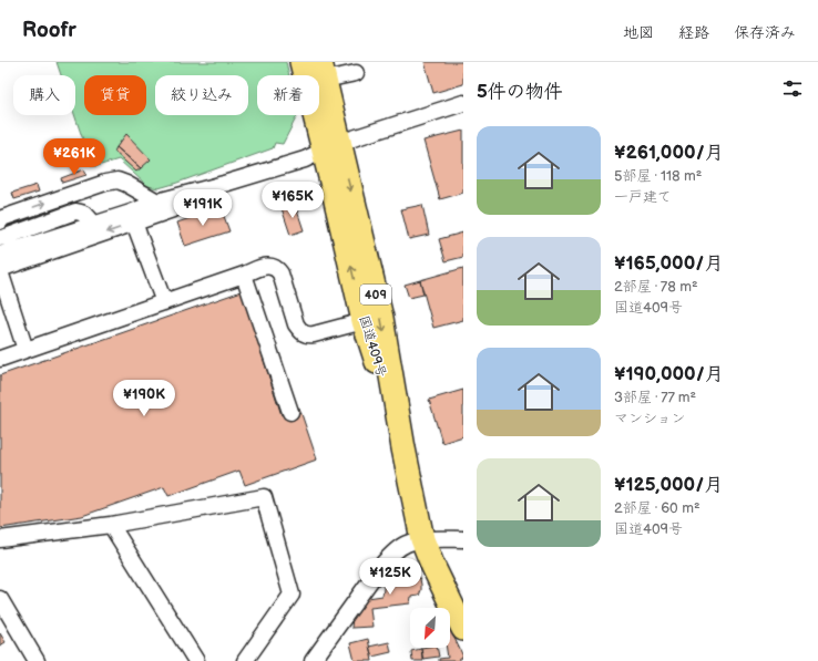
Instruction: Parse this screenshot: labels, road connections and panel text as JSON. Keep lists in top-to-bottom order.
{
  "streets": {
    "highway": ["409", "国道409号"]
  },
  "north": "bottom left",
  "page": {
    "header": "Roofr",
    "nav": ["地図", "経路", "保存済み"],
    "heading": "5件の物件",
    "chip": [
      "購入",
      "賃貸",
      "絞り込み",
      "新着"
    ],
    "list": [
      {
        "name": "¥261,000/月",
        "note": "5部屋 · 118 m² · 一戸建て"
      },
      {
        "name": "¥165,000/月",
        "note": "2部屋 · 78 m² · 国道409号"
      },
      {
        "name": "¥190,000/月",
        "note": "3部屋 · 77 m² · マンション"
      },
      {
        "name": "¥125,000/月",
        "note": "2部屋 · 60 m² · 国道409号"
      }
    ],
    "price": [
      "¥261K",
      "¥165K",
      "¥191K",
      "¥190K",
      "¥125K"
    ]
  }
}
